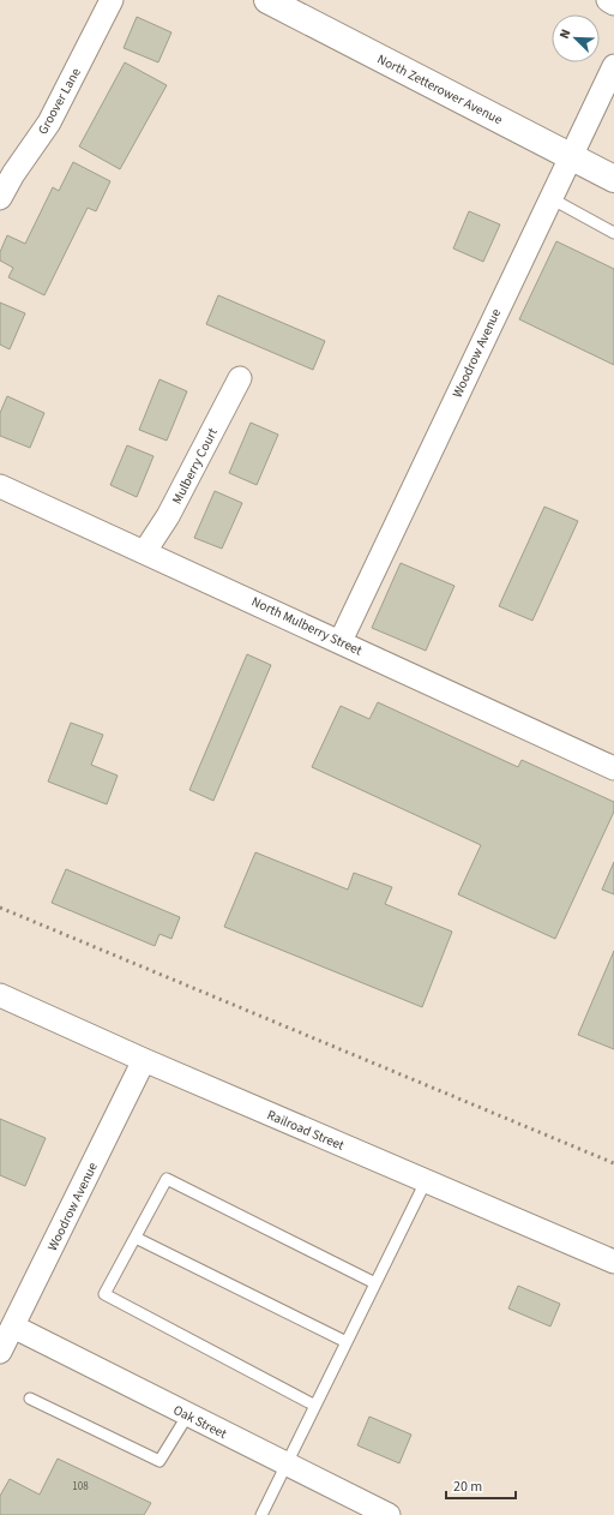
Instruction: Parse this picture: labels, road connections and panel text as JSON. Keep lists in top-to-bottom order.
{
  "streets": {
    "street": [
      "North Zetterower Avenue",
      "Groover Lane",
      "Woodrow Avenue",
      "Mulberry Court",
      "North Mulberry Street",
      "Railroad Street",
      "Oak Street"
    ]
  },
  "crossings": [
    ["North Zetterower Avenue", "Woodrow Avenue"],
    ["Woodrow Avenue", "North Mulberry Street"],
    ["Woodrow Avenue", "Railroad Street"],
    ["Woodrow Avenue", "Oak Street"],
    ["Mulberry Court", "North Mulberry Street"]
  ],
  "house_numbers": ["108"],
  "scale_bar": "20 m",
  "north": "top left"
}
